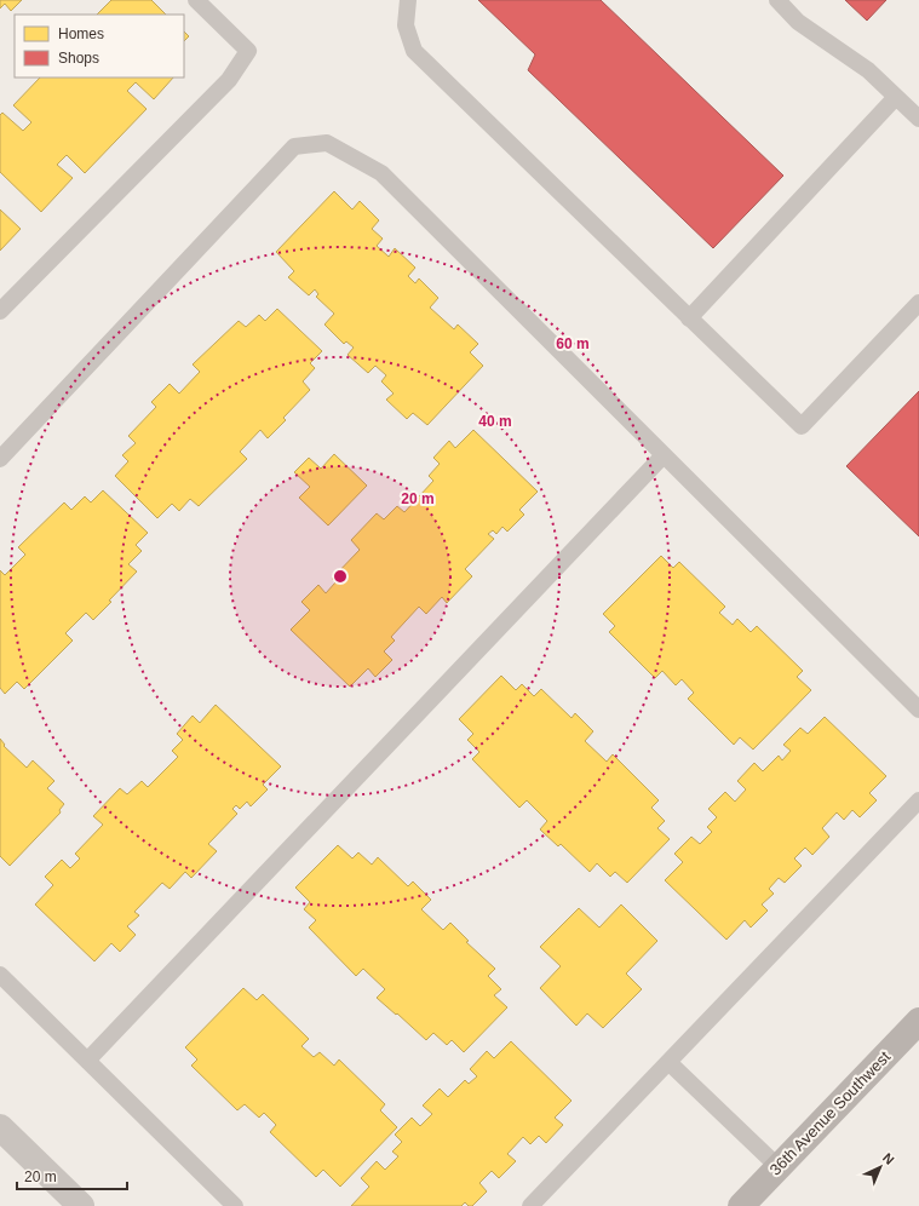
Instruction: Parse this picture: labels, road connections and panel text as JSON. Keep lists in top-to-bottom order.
{
  "streets": {
    "main road": ["36th Avenue Southwest"]
  },
  "legend": ["Homes", "Shops"],
  "scale_bar": "20 m",
  "north": "top right",
  "rings": ["60 m", "40 m", "20 m"]
}
